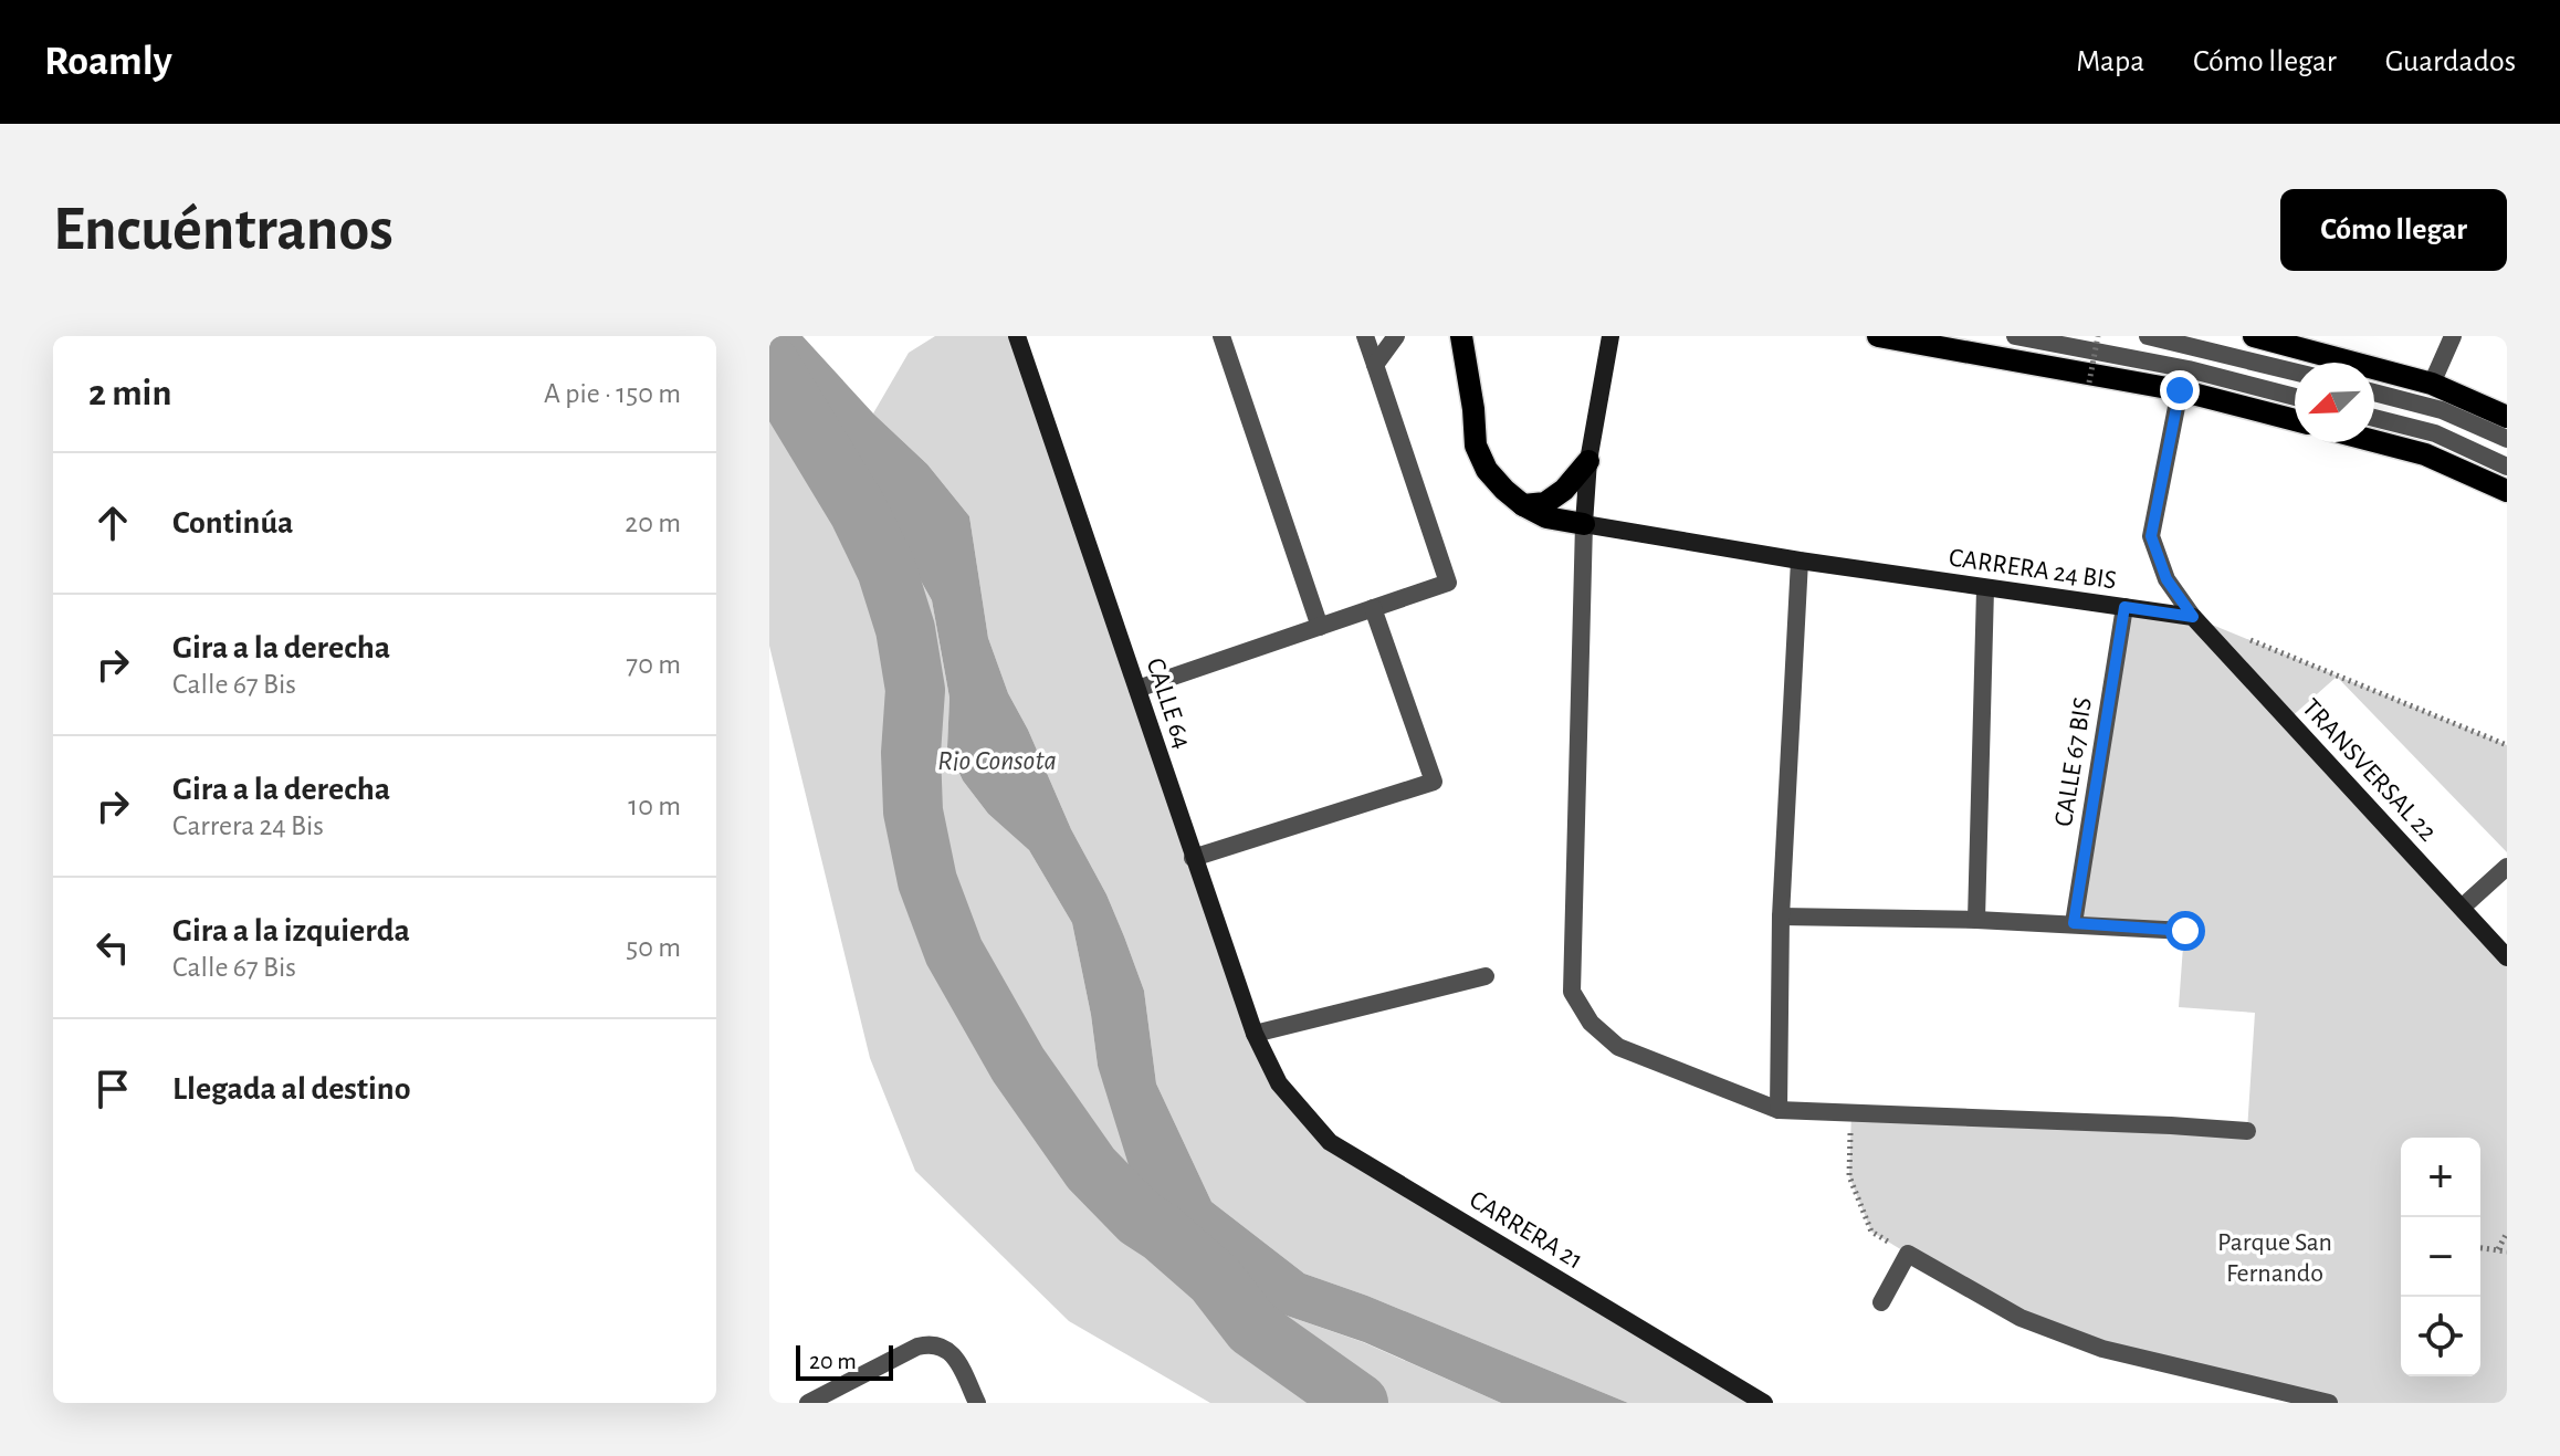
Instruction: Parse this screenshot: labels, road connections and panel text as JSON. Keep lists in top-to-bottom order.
{
  "streets": {
    "street": [
      "CARRERA 24 BIS",
      "CALLE 64",
      "CALLE 67 BIS",
      "TRANSVERSAL 22",
      "CARRERA 21"
    ]
  },
  "crossings": [
    ["CARRERA 24 BIS", "CALLE 67 BIS"],
    ["CARRERA 24 BIS", "TRANSVERSAL 22"],
    ["CALLE 64", "CARRERA 21"]
  ],
  "water": ["Rio Consota"],
  "parks": ["Parque San Fernando"],
  "scale_bar": "20 m",
  "north": "bottom left",
  "page": {
    "header": "Roamly",
    "nav": ["Mapa", "Cómo llegar", "Guardados"],
    "buttons": "Cómo llegar",
    "title": "Encuéntranos",
    "heading": ["2 min", "A pie · 150 m"],
    "list": [
      ["Continúa", "20 m"],
      ["Gira a la derecha", "Calle 67 Bis", "70 m"],
      ["Gira a la derecha", "Carrera 24 Bis", "10 m"],
      ["Gira a la izquierda", "Calle 67 Bis", "50 m"],
      "Llegada al destino"
    ],
    "map_buttons": ["+", "−"],
    "scale": "20 m"
  }
}
